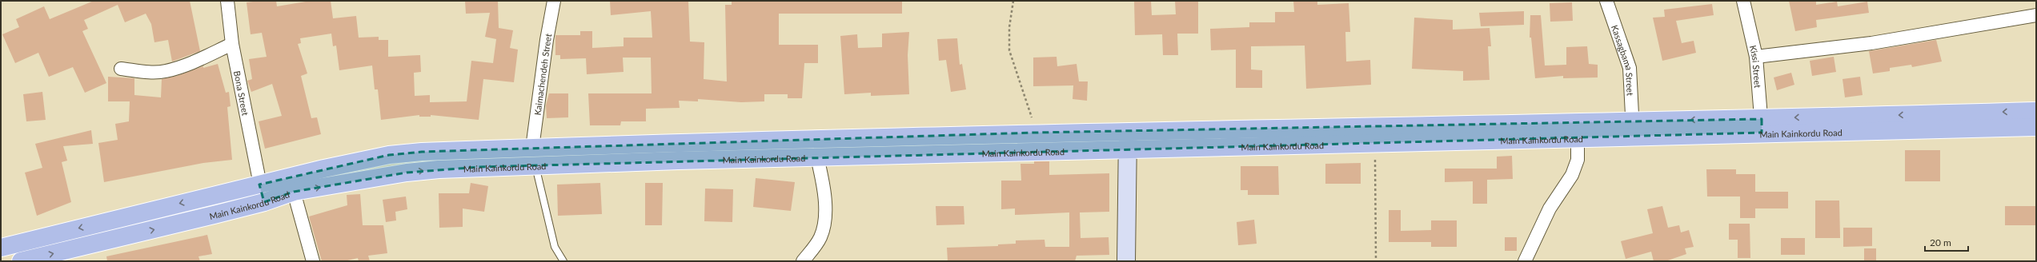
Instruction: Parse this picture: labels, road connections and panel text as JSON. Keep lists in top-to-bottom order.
{
  "streets": {
    "main road": ["Main Kainkordu Road"],
    "street": [
      "Kassagbama Street",
      "Kissi Street",
      "Kaimachendeh Street",
      "Bona Street"
    ]
  },
  "crossings": [
    ["Kassagbama Street", "Main Kainkordu Road"],
    ["Kissi Street", "Main Kainkordu Road"],
    ["Kaimachendeh Street", "Main Kainkordu Road"],
    ["Bona Street", "Main Kainkordu Road"]
  ],
  "scale_bar": "20 m"
}
